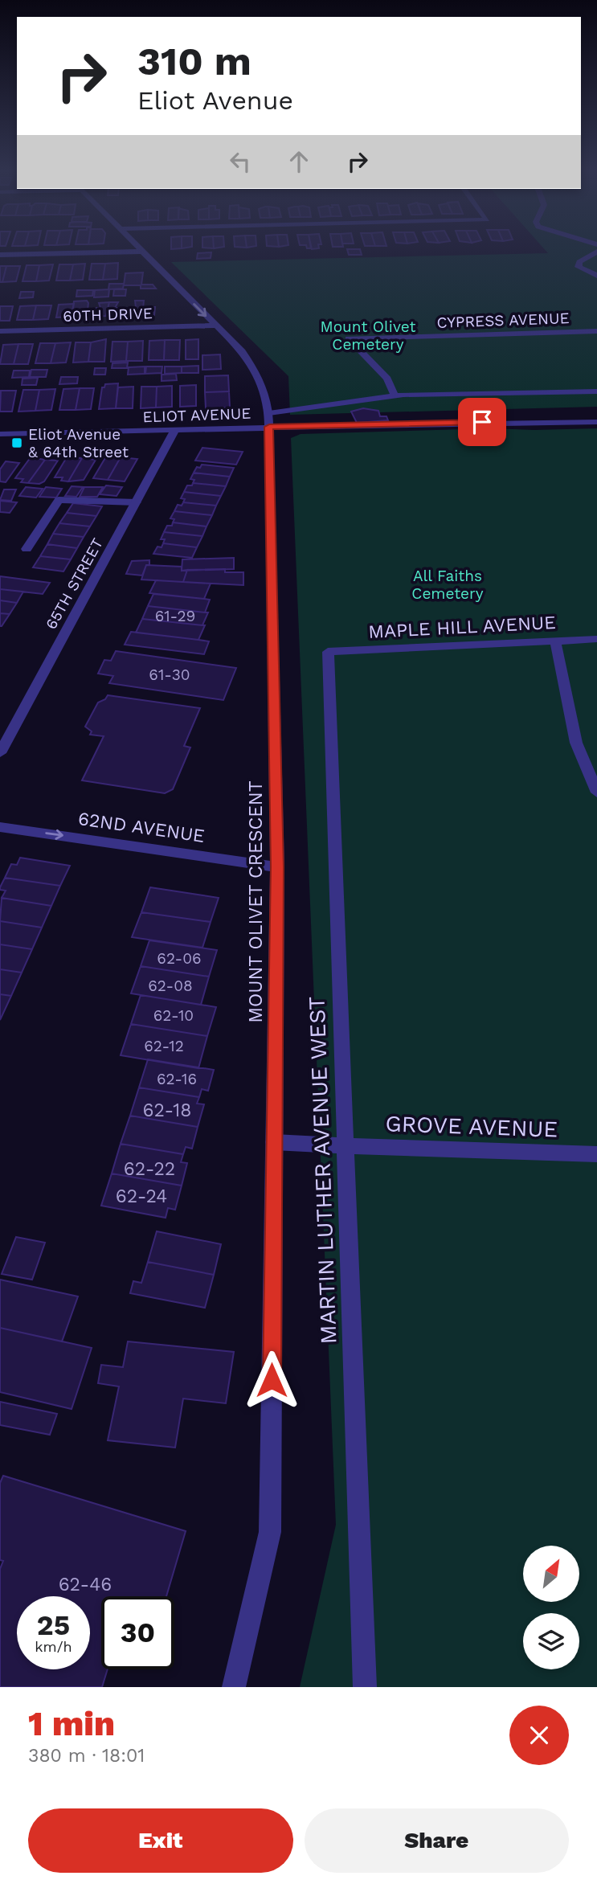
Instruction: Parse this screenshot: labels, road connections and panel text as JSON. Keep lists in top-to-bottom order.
{
  "streets": {
    "street": [
      "60TH DRIVE",
      "CYPRESS AVENUE",
      "ELIOT AVENUE",
      "65TH STREET",
      "MAPLE HILL AVENUE",
      "62ND AVENUE",
      "MOUNT OLIVET CRESCENT",
      "GROVE AVENUE",
      "MARTIN LUTHER AVENUE WEST"
    ]
  },
  "crossings": [
    ["60TH DRIVE", "MOUNT OLIVET CRESCENT"],
    ["ELIOT AVENUE", "65TH STREET"],
    ["ELIOT AVENUE", "MOUNT OLIVET CRESCENT"],
    ["MAPLE HILL AVENUE", "MARTIN LUTHER AVENUE WEST"],
    ["62ND AVENUE", "MOUNT OLIVET CRESCENT"],
    ["MOUNT OLIVET CRESCENT", "GROVE AVENUE"],
    ["GROVE AVENUE", "MARTIN LUTHER AVENUE WEST"]
  ],
  "one_way": ["62ND AVENUE"],
  "parks": ["Mount Olivet Cemetery", "All Faiths Cemetery"],
  "places": {
    "transit": ["Eliot Avenue & 64th Street"]
  },
  "house_numbers": [
    "61-29",
    "61-30",
    "62-06",
    "62-08",
    "62-10",
    "62-12",
    "62-16",
    "62-18",
    "62-22",
    "62-24",
    "62-46"
  ],
  "north": "top right",
  "page": {
    "turn": ["310 m", "Eliot Avenue"],
    "speed": "25 km/h",
    "limit": "30",
    "heading": ["1 min", "380 m · 18:01"],
    "buttons": ["Exit", "Share"]
  }
}
